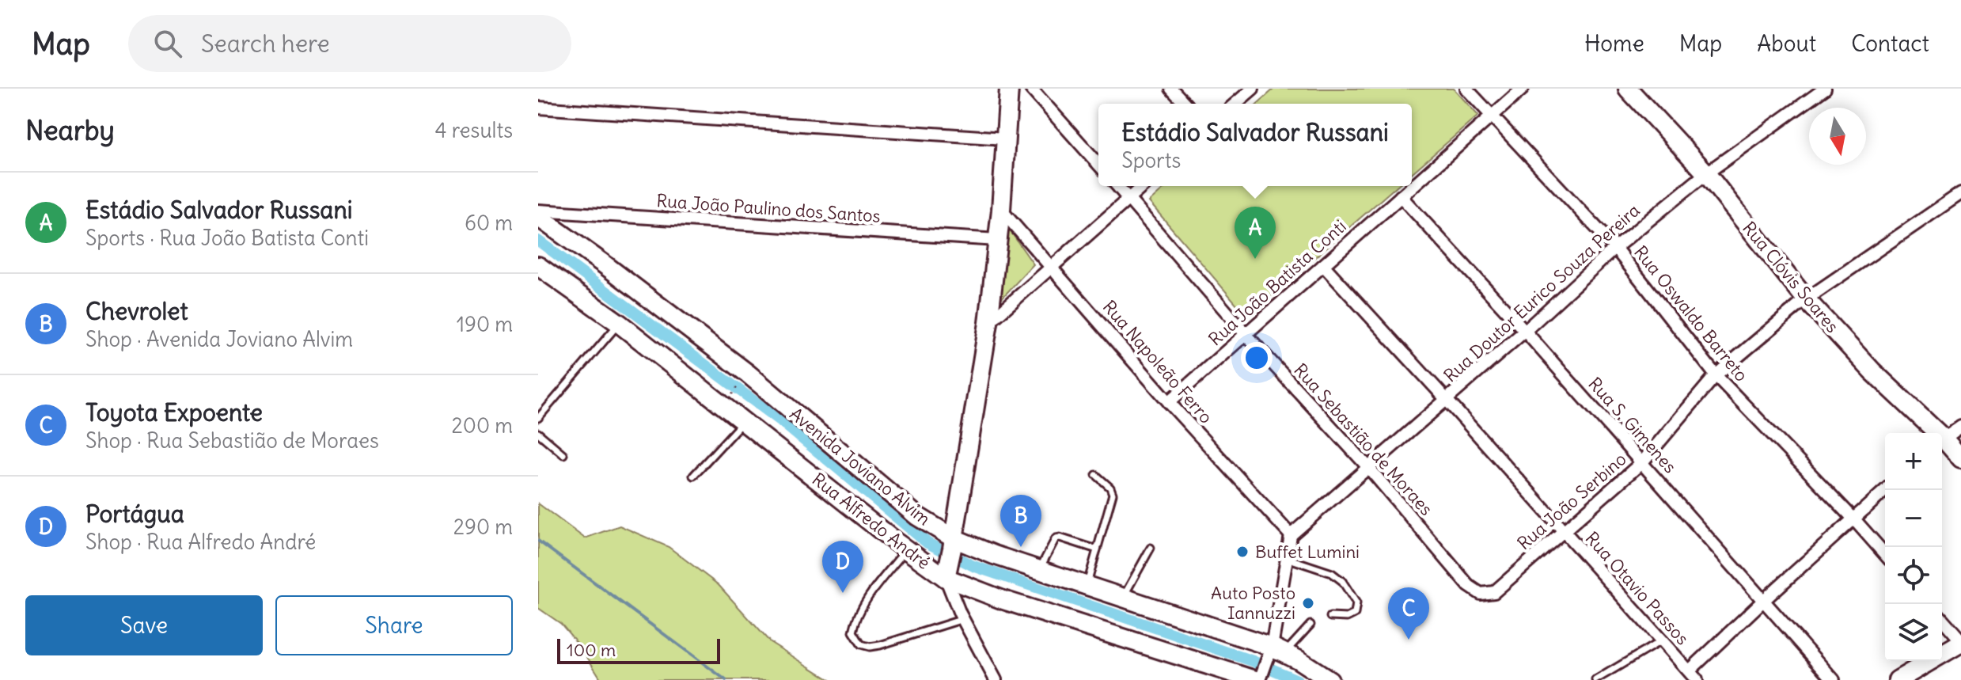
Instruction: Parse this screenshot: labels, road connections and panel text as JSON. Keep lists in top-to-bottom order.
{
  "streets": {
    "main road": ["Rua Clóvis Soares", "Avenida Joviano Alvim", "Rua Alfredo André"],
    "street": [
      "Rua João Paulino dos Santos",
      "Rua João Batista Conti",
      "Rua Doutor Eurico Souza Pereira",
      "Rua Oswaldo Barreto",
      "Rua Napoleão Ferro",
      "Rua S. Gimenes",
      "Rua Sebastião de Moraes",
      "Rua João Serbino",
      "Rua Otavio Passos"
    ]
  },
  "crossings": [
    ["Rua Clóvis Soares", "Rua Doutor Eurico Souza Pereira"],
    ["Rua Clóvis Soares", "Rua João Serbino"],
    ["Rua João Batista Conti", "Rua Oswaldo Barreto"],
    ["Rua João Batista Conti", "Rua Napoleão Ferro"],
    ["Rua João Batista Conti", "Rua S. Gimenes"],
    ["Rua João Batista Conti", "Rua Sebastião de Moraes"],
    ["Rua João Batista Conti", "Rua Otavio Passos"],
    ["Rua Doutor Eurico Souza Pereira", "Rua Oswaldo Barreto"],
    ["Rua Doutor Eurico Souza Pereira", "Rua Napoleão Ferro"],
    ["Rua Doutor Eurico Souza Pereira", "Rua S. Gimenes"],
    ["Rua Doutor Eurico Souza Pereira", "Rua Sebastião de Moraes"],
    ["Rua Doutor Eurico Souza Pereira", "Rua Otavio Passos"],
    ["Rua Oswaldo Barreto", "Rua João Serbino"],
    ["Rua S. Gimenes", "Rua João Serbino"],
    ["Rua Sebastião de Moraes", "Rua João Serbino"],
    ["Rua João Serbino", "Rua Otavio Passos"]
  ],
  "places": ["Buffet Lumini", "Auto Posto Iannuzzi"],
  "scale_bar": "100 m",
  "north": "bottom",
  "page": {
    "header": "Map",
    "search": "Search here",
    "nav": [
      "Home",
      "Map",
      "About",
      "Contact"
    ],
    "heading": ["Nearby", "4 results"],
    "popup": ["Estádio Salvador Russani", "Sports"],
    "list": [
      {
        "mark": "A",
        "name": "Estádio Salvador Russani",
        "note": "Sports · Rua João Batista Conti",
        "value": "60 m"
      },
      {
        "mark": "B",
        "name": "Chevrolet",
        "note": "Shop · Avenida Joviano Alvim",
        "value": "190 m"
      },
      {
        "mark": "C",
        "name": "Toyota Expoente",
        "note": "Shop · Rua Sebastião de Moraes",
        "value": "200 m"
      },
      {
        "mark": "D",
        "name": "Portágua",
        "note": "Shop · Rua Alfredo André",
        "value": "290 m"
      }
    ],
    "pins": [
      "A",
      "B",
      "D",
      "C"
    ],
    "map_buttons": ["+", "−"],
    "buttons": ["Save", "Share"],
    "scale": "100 m"
  }
}
